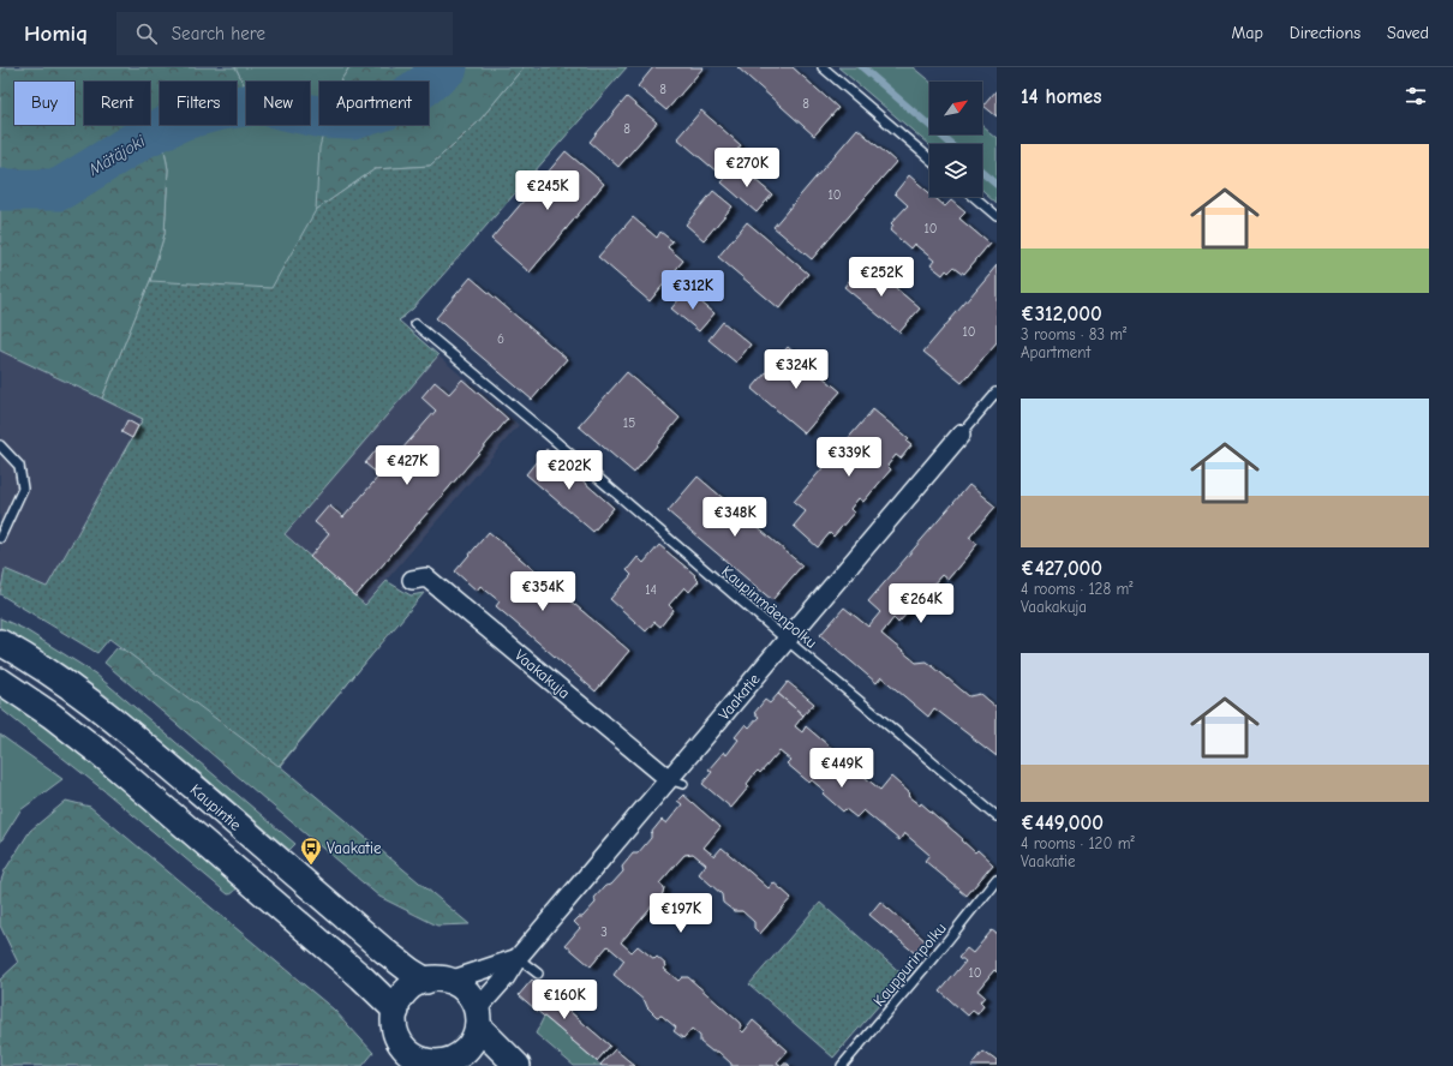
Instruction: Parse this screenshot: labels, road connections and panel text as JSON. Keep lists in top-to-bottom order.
{
  "streets": {
    "main road": ["Kaupintie"],
    "street": ["Vaakakuja", "Vaakatie"],
    "lane": ["Kaupinmäenpolku", "Kauppurinpolku"]
  },
  "crossings": [
    ["Kaupinmäenpolku", "Vaakatie"],
    ["Vaakakuja", "Vaakatie"],
    ["Vaakatie", "Kaupintie"]
  ],
  "water": ["Mätäjoki"],
  "places": {
    "bus stop": ["Vaakatie"]
  },
  "house_numbers": [
    "8",
    "8",
    "8",
    "10",
    "10",
    "10",
    "6",
    "15",
    "14",
    "3",
    "10"
  ],
  "north": "top right",
  "page": {
    "header": "Homiq",
    "search": "Search here",
    "nav": ["Map", "Directions", "Saved"],
    "heading": "14 homes",
    "chip": [
      "Buy",
      "Rent",
      "Filters",
      "New",
      "Apartment"
    ],
    "list": [
      {
        "name": "€312,000",
        "note": "3 rooms · 83 m² · Apartment"
      },
      {
        "name": "€427,000",
        "note": "4 rooms · 128 m² · Vaakakuja"
      },
      {
        "name": "€449,000",
        "note": "4 rooms · 120 m² · Vaakatie"
      }
    ],
    "price": [
      "€270K",
      "€245K",
      "€252K",
      "€312K",
      "€324K",
      "€339K",
      "€427K",
      "€202K",
      "€348K",
      "€354K",
      "€264K",
      "€449K",
      "€197K",
      "€160K"
    ]
  }
}
